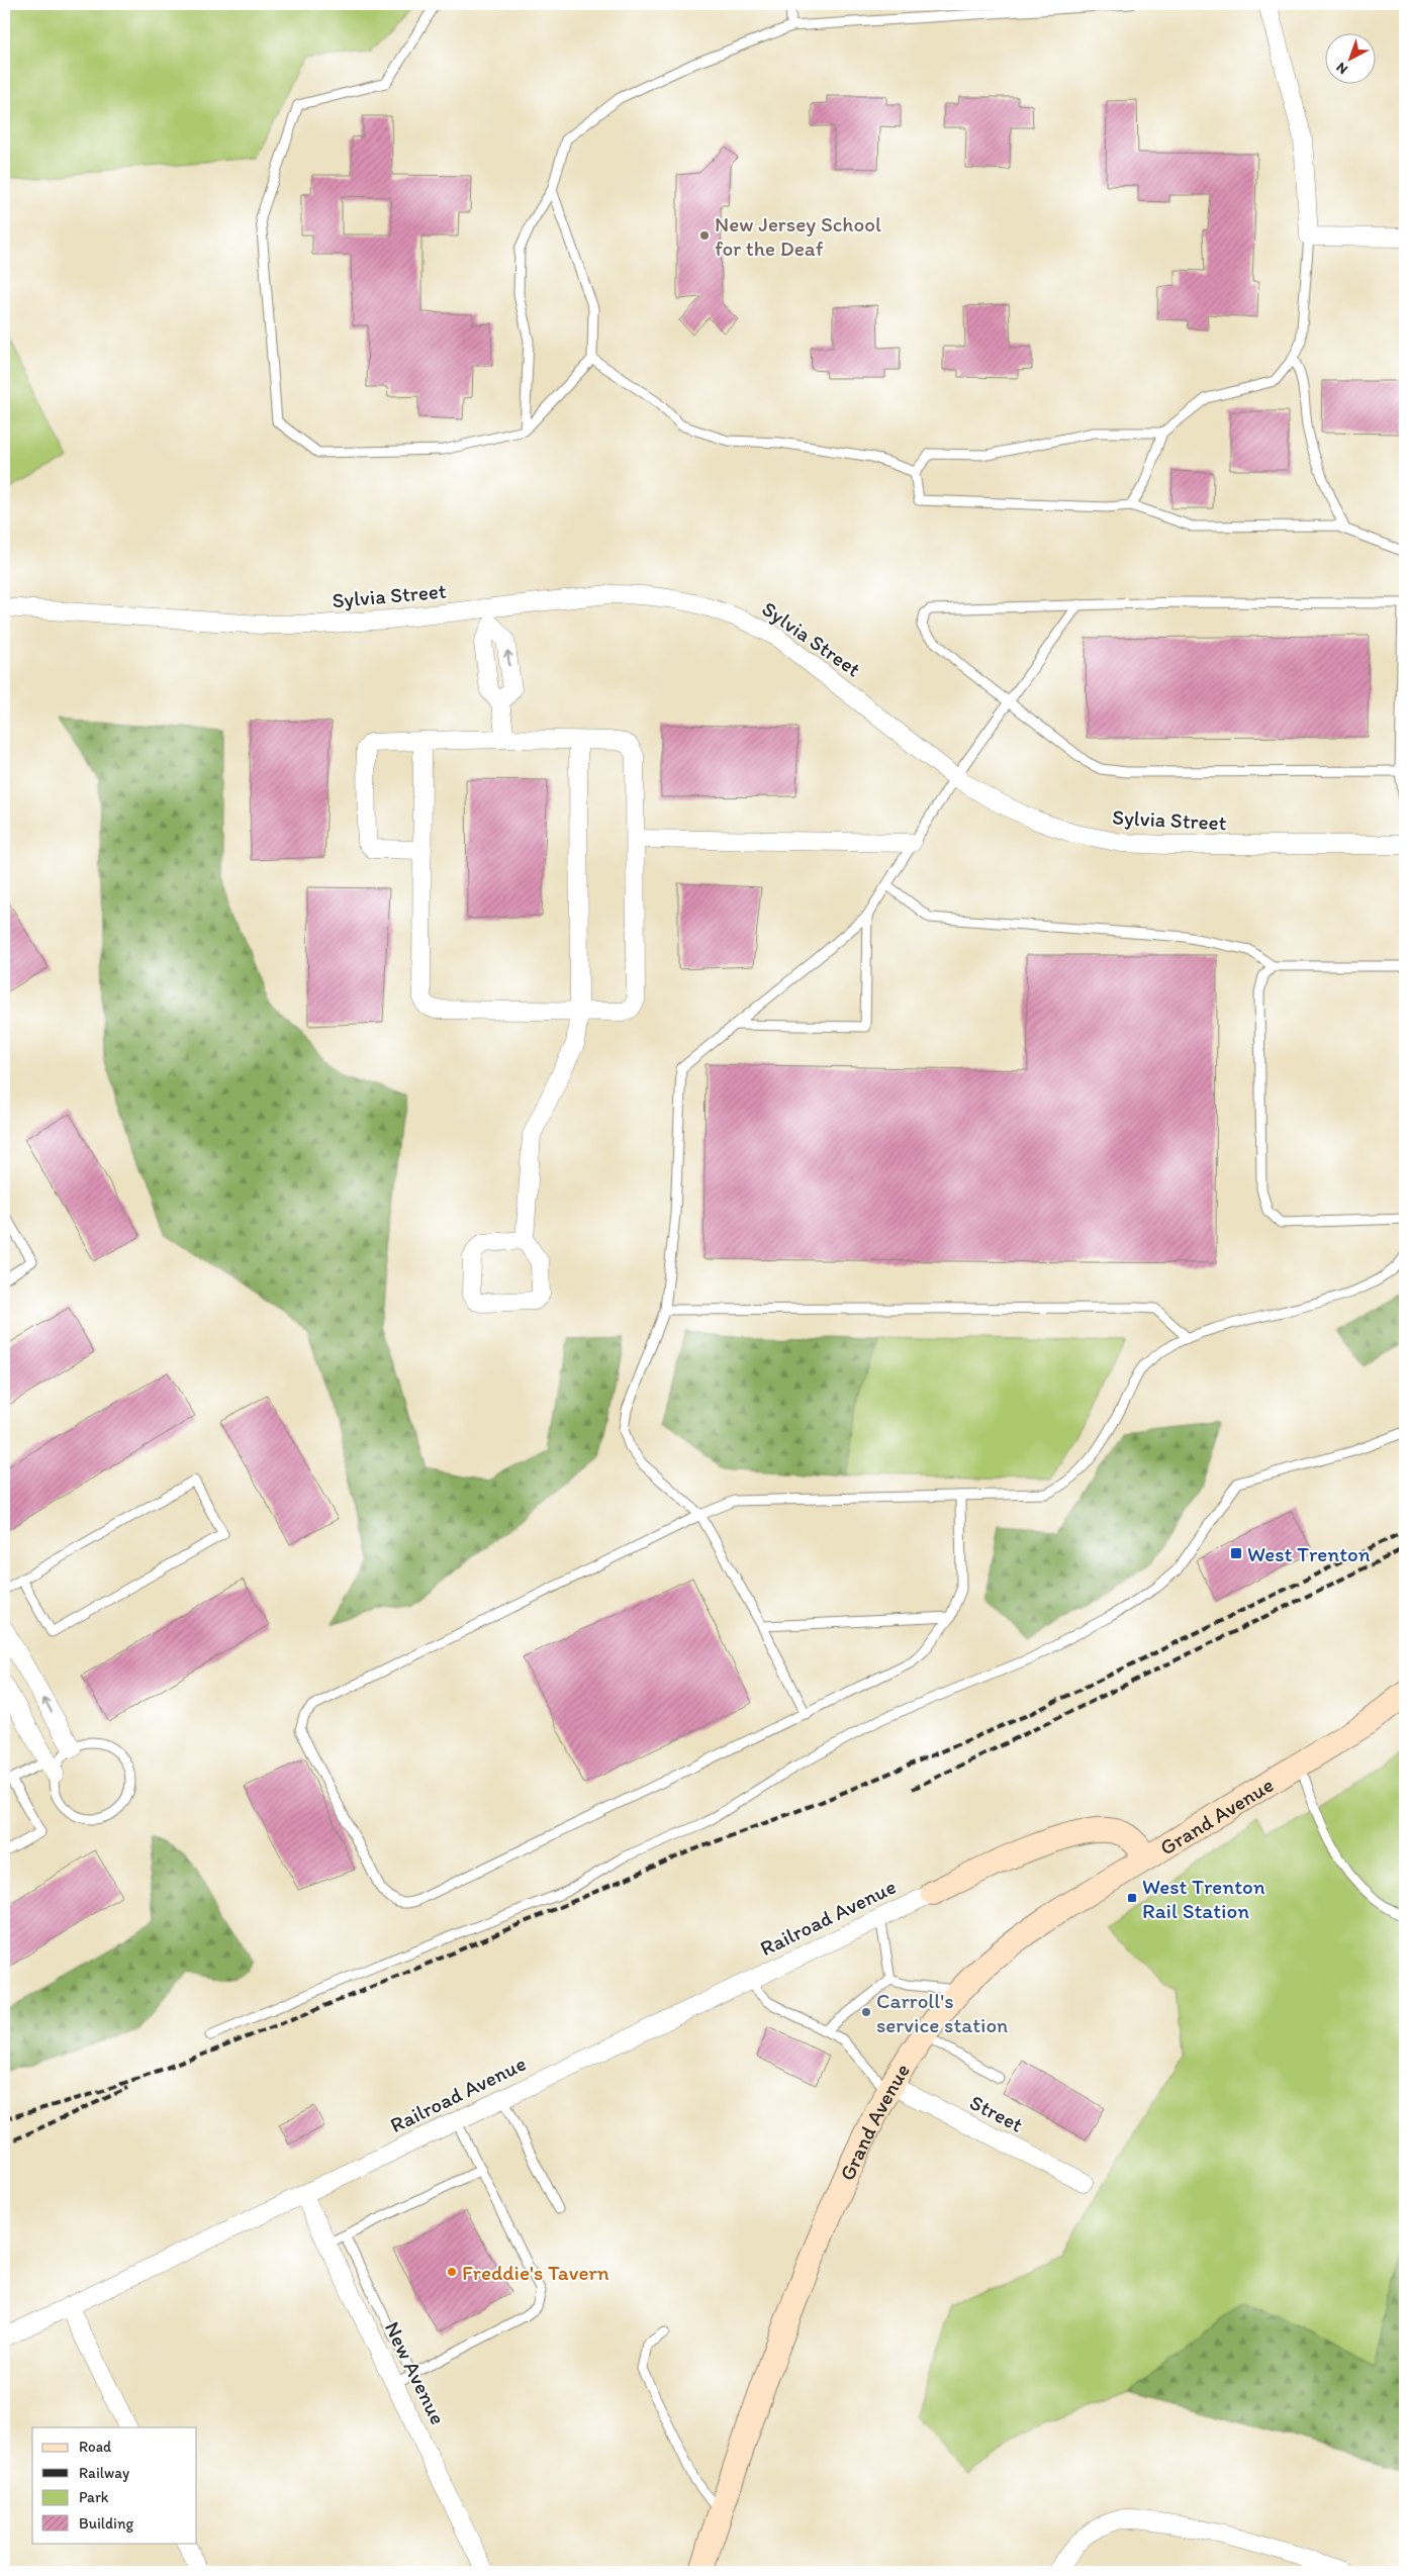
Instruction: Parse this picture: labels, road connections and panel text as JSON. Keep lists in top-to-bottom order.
{
  "streets": {
    "main road": ["Grand Avenue"],
    "street": [
      "Sylvia Street",
      "Railroad Avenue",
      "Street",
      "New Avenue"
    ]
  },
  "crossings": [
    ["Grand Avenue", "Street"],
    ["Railroad Avenue", "New Avenue"]
  ],
  "places": {
    "other": ["New Jersey School for the Deaf", "Carroll's service station", "Freddie's Tavern"],
    "transit": ["West Trenton", "West Trenton Rail Station"]
  },
  "legend": [
    "Road",
    "Railway",
    "Park",
    "Building"
  ],
  "north": "bottom left"
}
